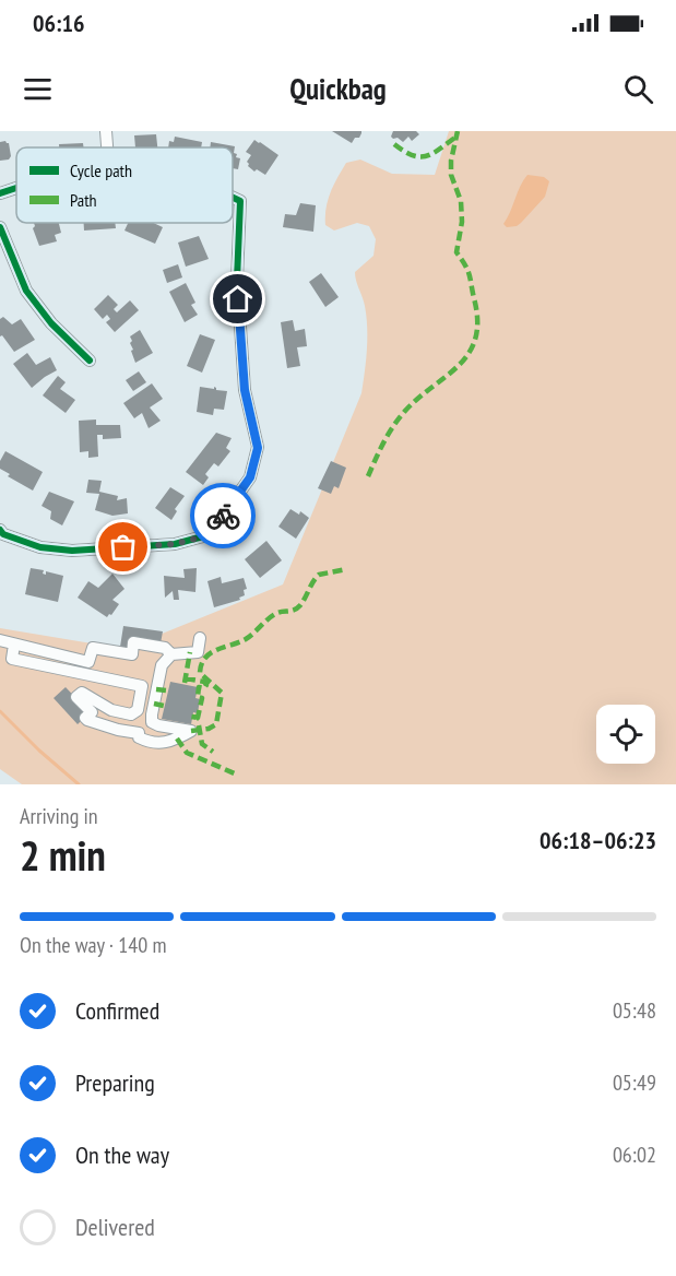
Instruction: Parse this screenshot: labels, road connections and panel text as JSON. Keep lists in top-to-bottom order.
{
  "legend": ["Cycle path", "Path"],
  "page": {
    "status": "06:16",
    "header": "Quickbag",
    "heading": ["2 min", "Arriving in", "06:18–06:23"],
    "bar": "On the way · 140 m",
    "list": [
      ["Confirmed", "05:48"],
      ["Preparing", "05:49"],
      ["On the way", "06:02"],
      "Delivered"
    ]
  }
}
